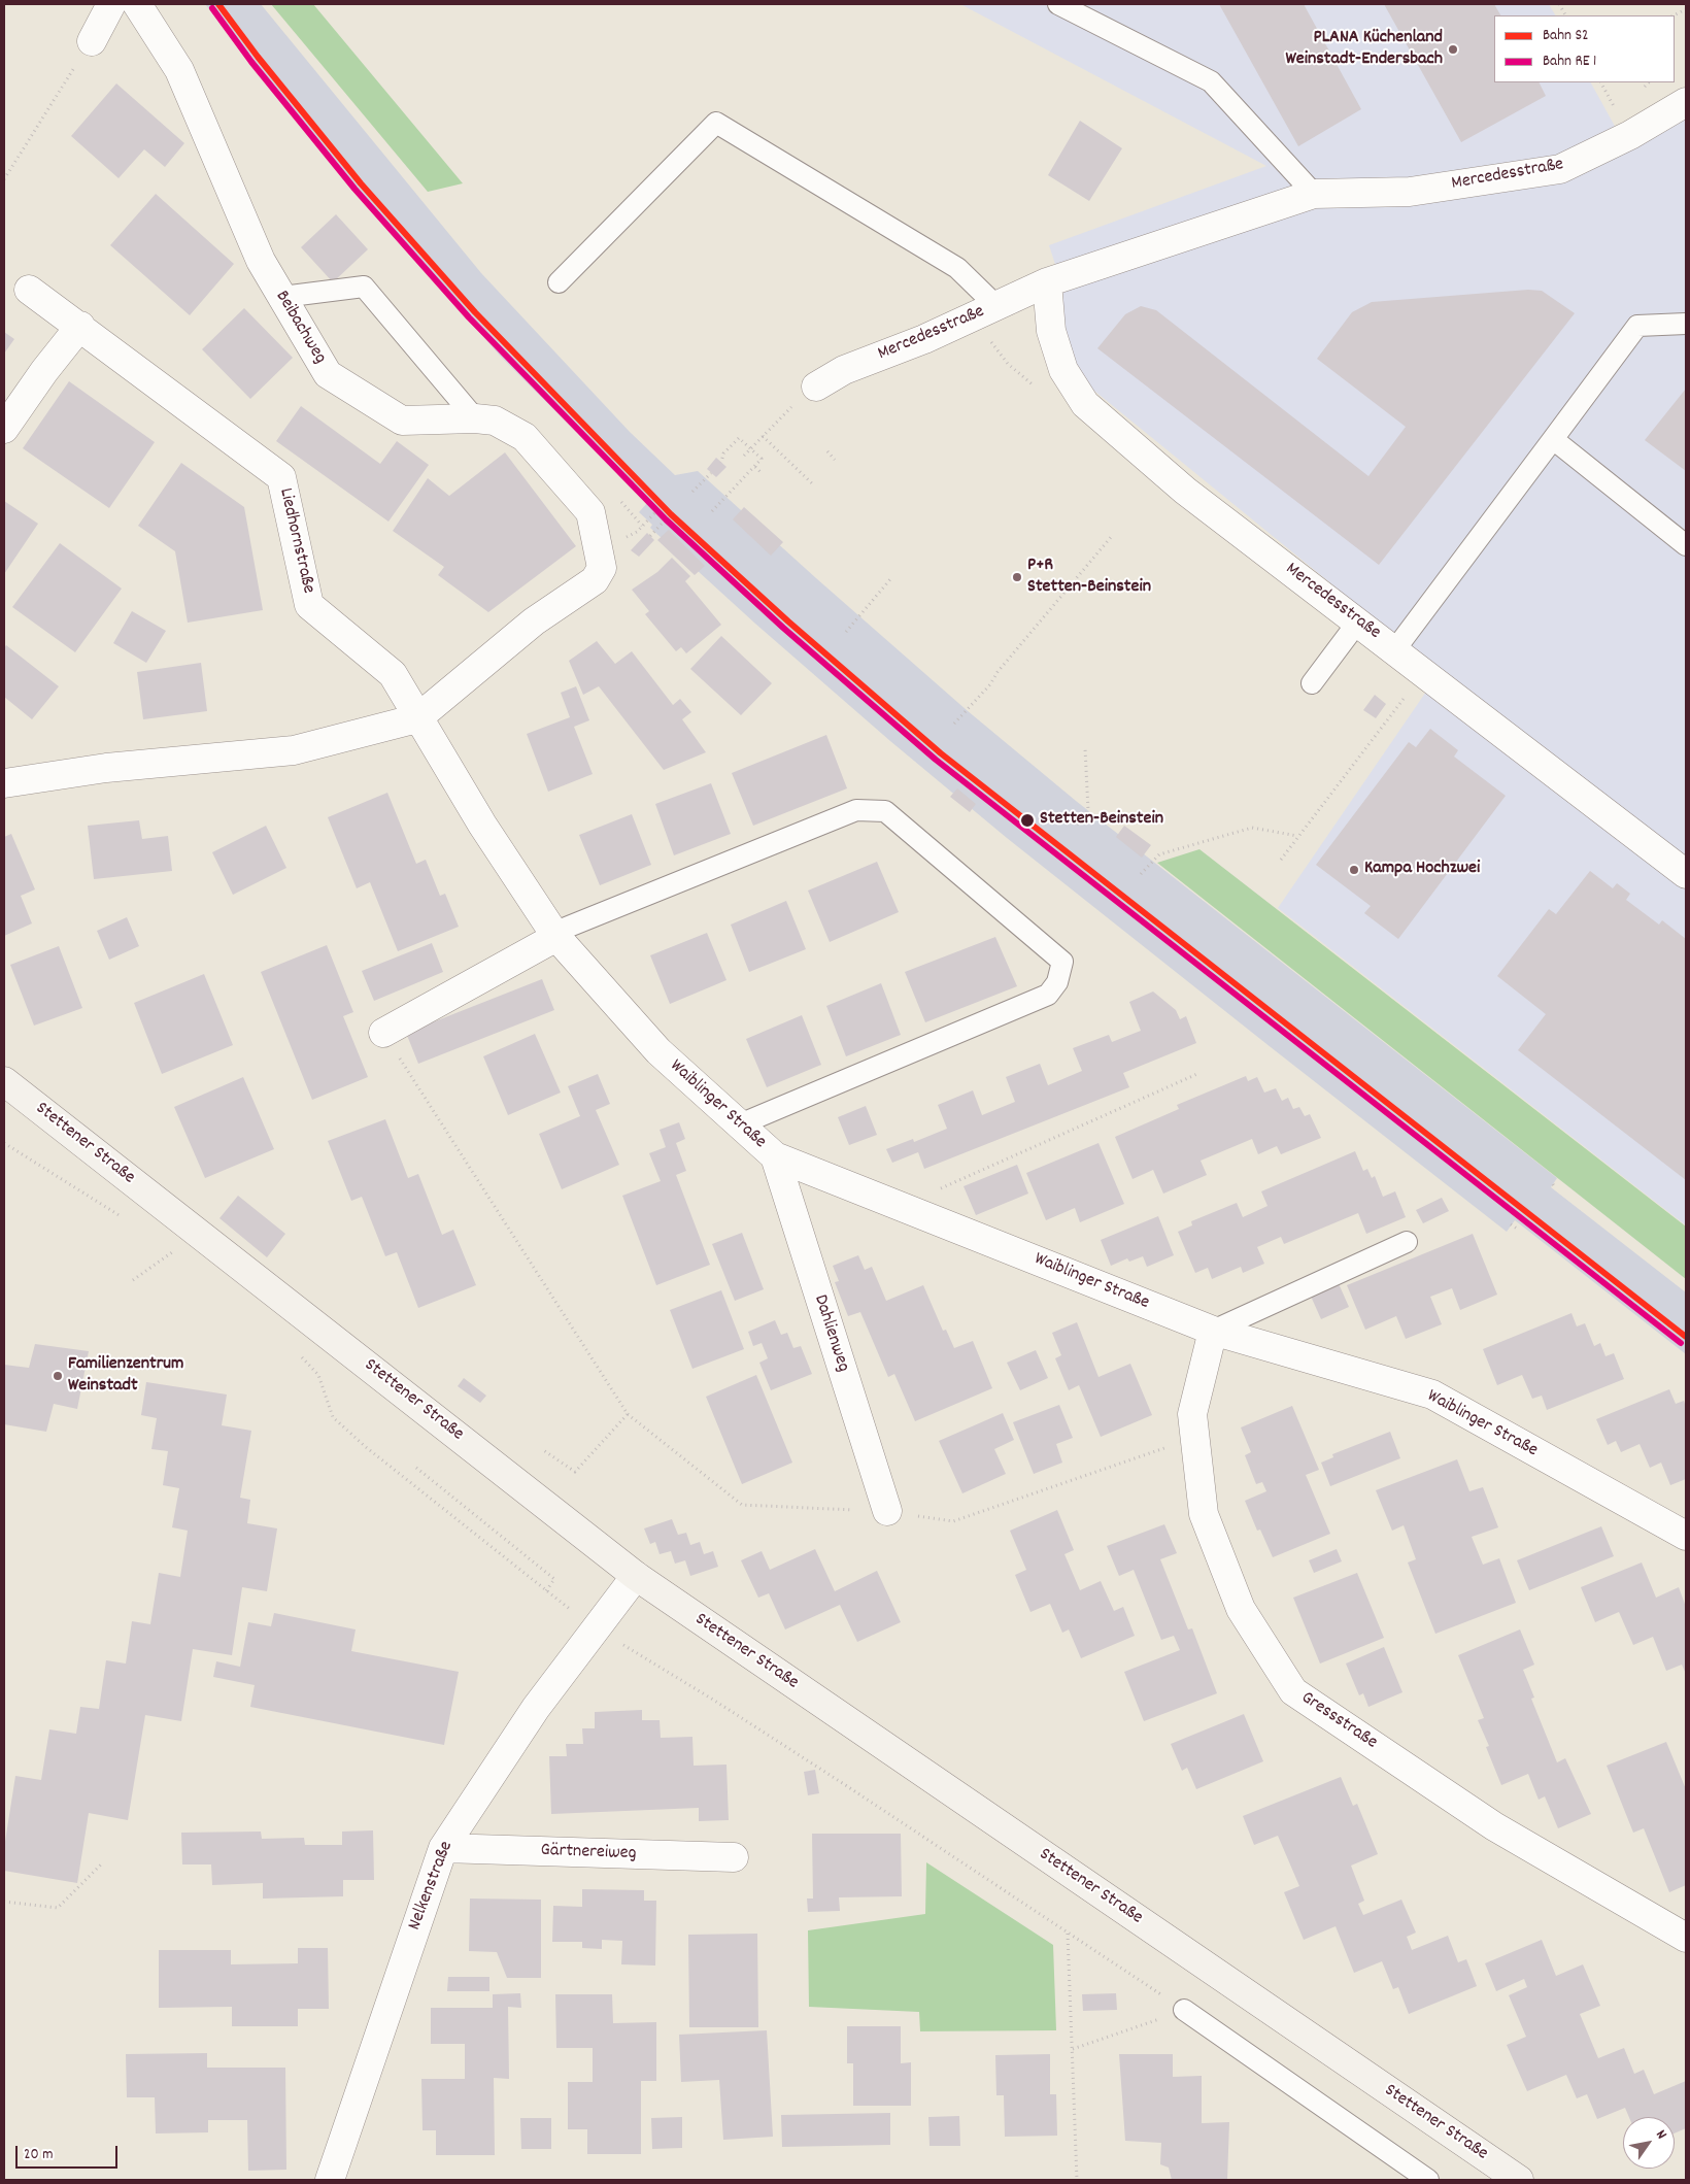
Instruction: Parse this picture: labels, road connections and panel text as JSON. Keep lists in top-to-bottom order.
{
  "streets": {
    "street": [
      "Mercedesstraße",
      "Beibachweg",
      "Liedhornstraße",
      "Waiblinger Straße",
      "Stettener Straße",
      "Dahlienweg",
      "Gressstraße",
      "Gärtnereiweg",
      "Nelkenstraße"
    ]
  },
  "crossings": [
    ["Beibachweg", "Liedhornstraße"],
    ["Beibachweg", "Waiblinger Straße"],
    ["Liedhornstraße", "Waiblinger Straße"],
    ["Waiblinger Straße", "Dahlienweg"],
    ["Waiblinger Straße", "Gressstraße"],
    ["Stettener Straße", "Nelkenstraße"],
    ["Gärtnereiweg", "Nelkenstraße"]
  ],
  "places": [
    "PLANA Küchenland Weinstadt-Endersbach",
    "P+R Stetten-Beinstein",
    "Stetten-Beinstein",
    "Kampa Hochzwei",
    "Familienzentrum Weinstadt"
  ],
  "lines": ["rail line S2"],
  "legend": ["Bahn S2", "Bahn RE 1"],
  "scale_bar": "20 m",
  "north": "top right"
}
